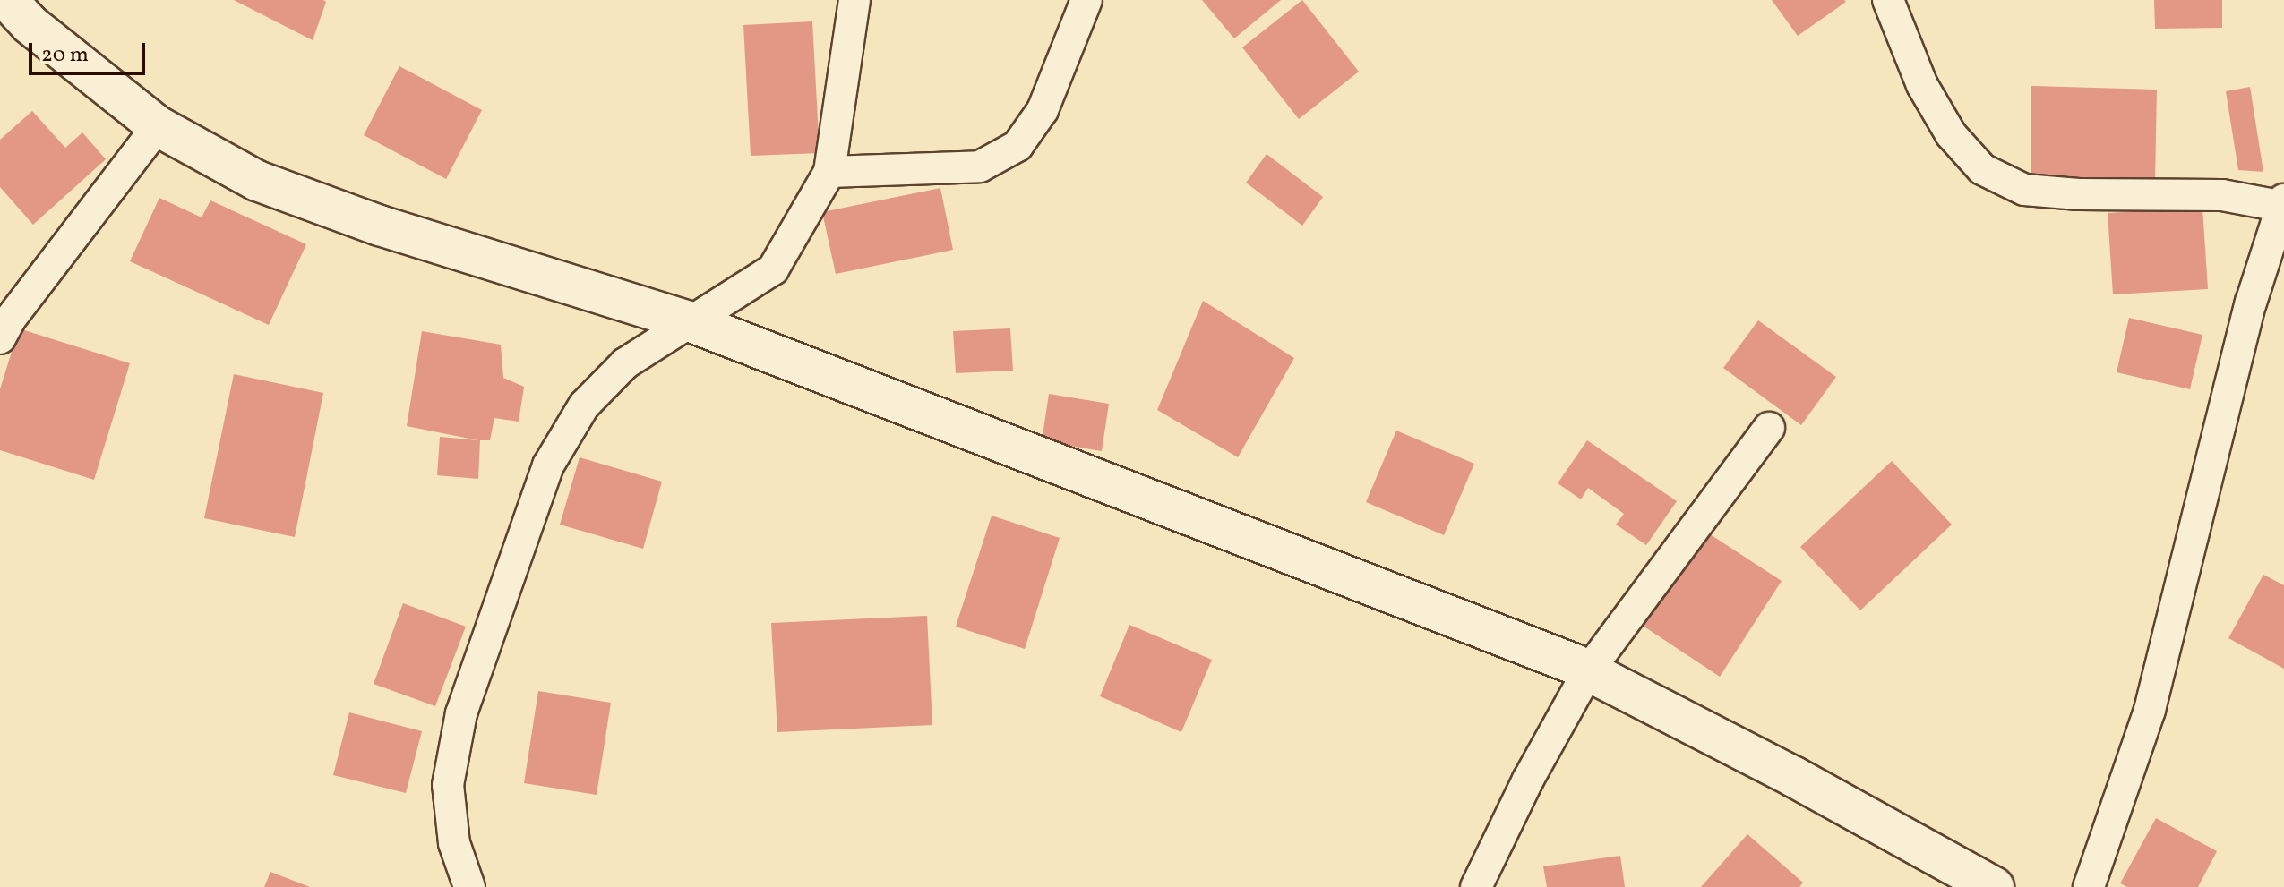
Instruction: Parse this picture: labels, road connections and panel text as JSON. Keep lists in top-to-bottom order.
{
  "scale_bar": "20 m"
}
